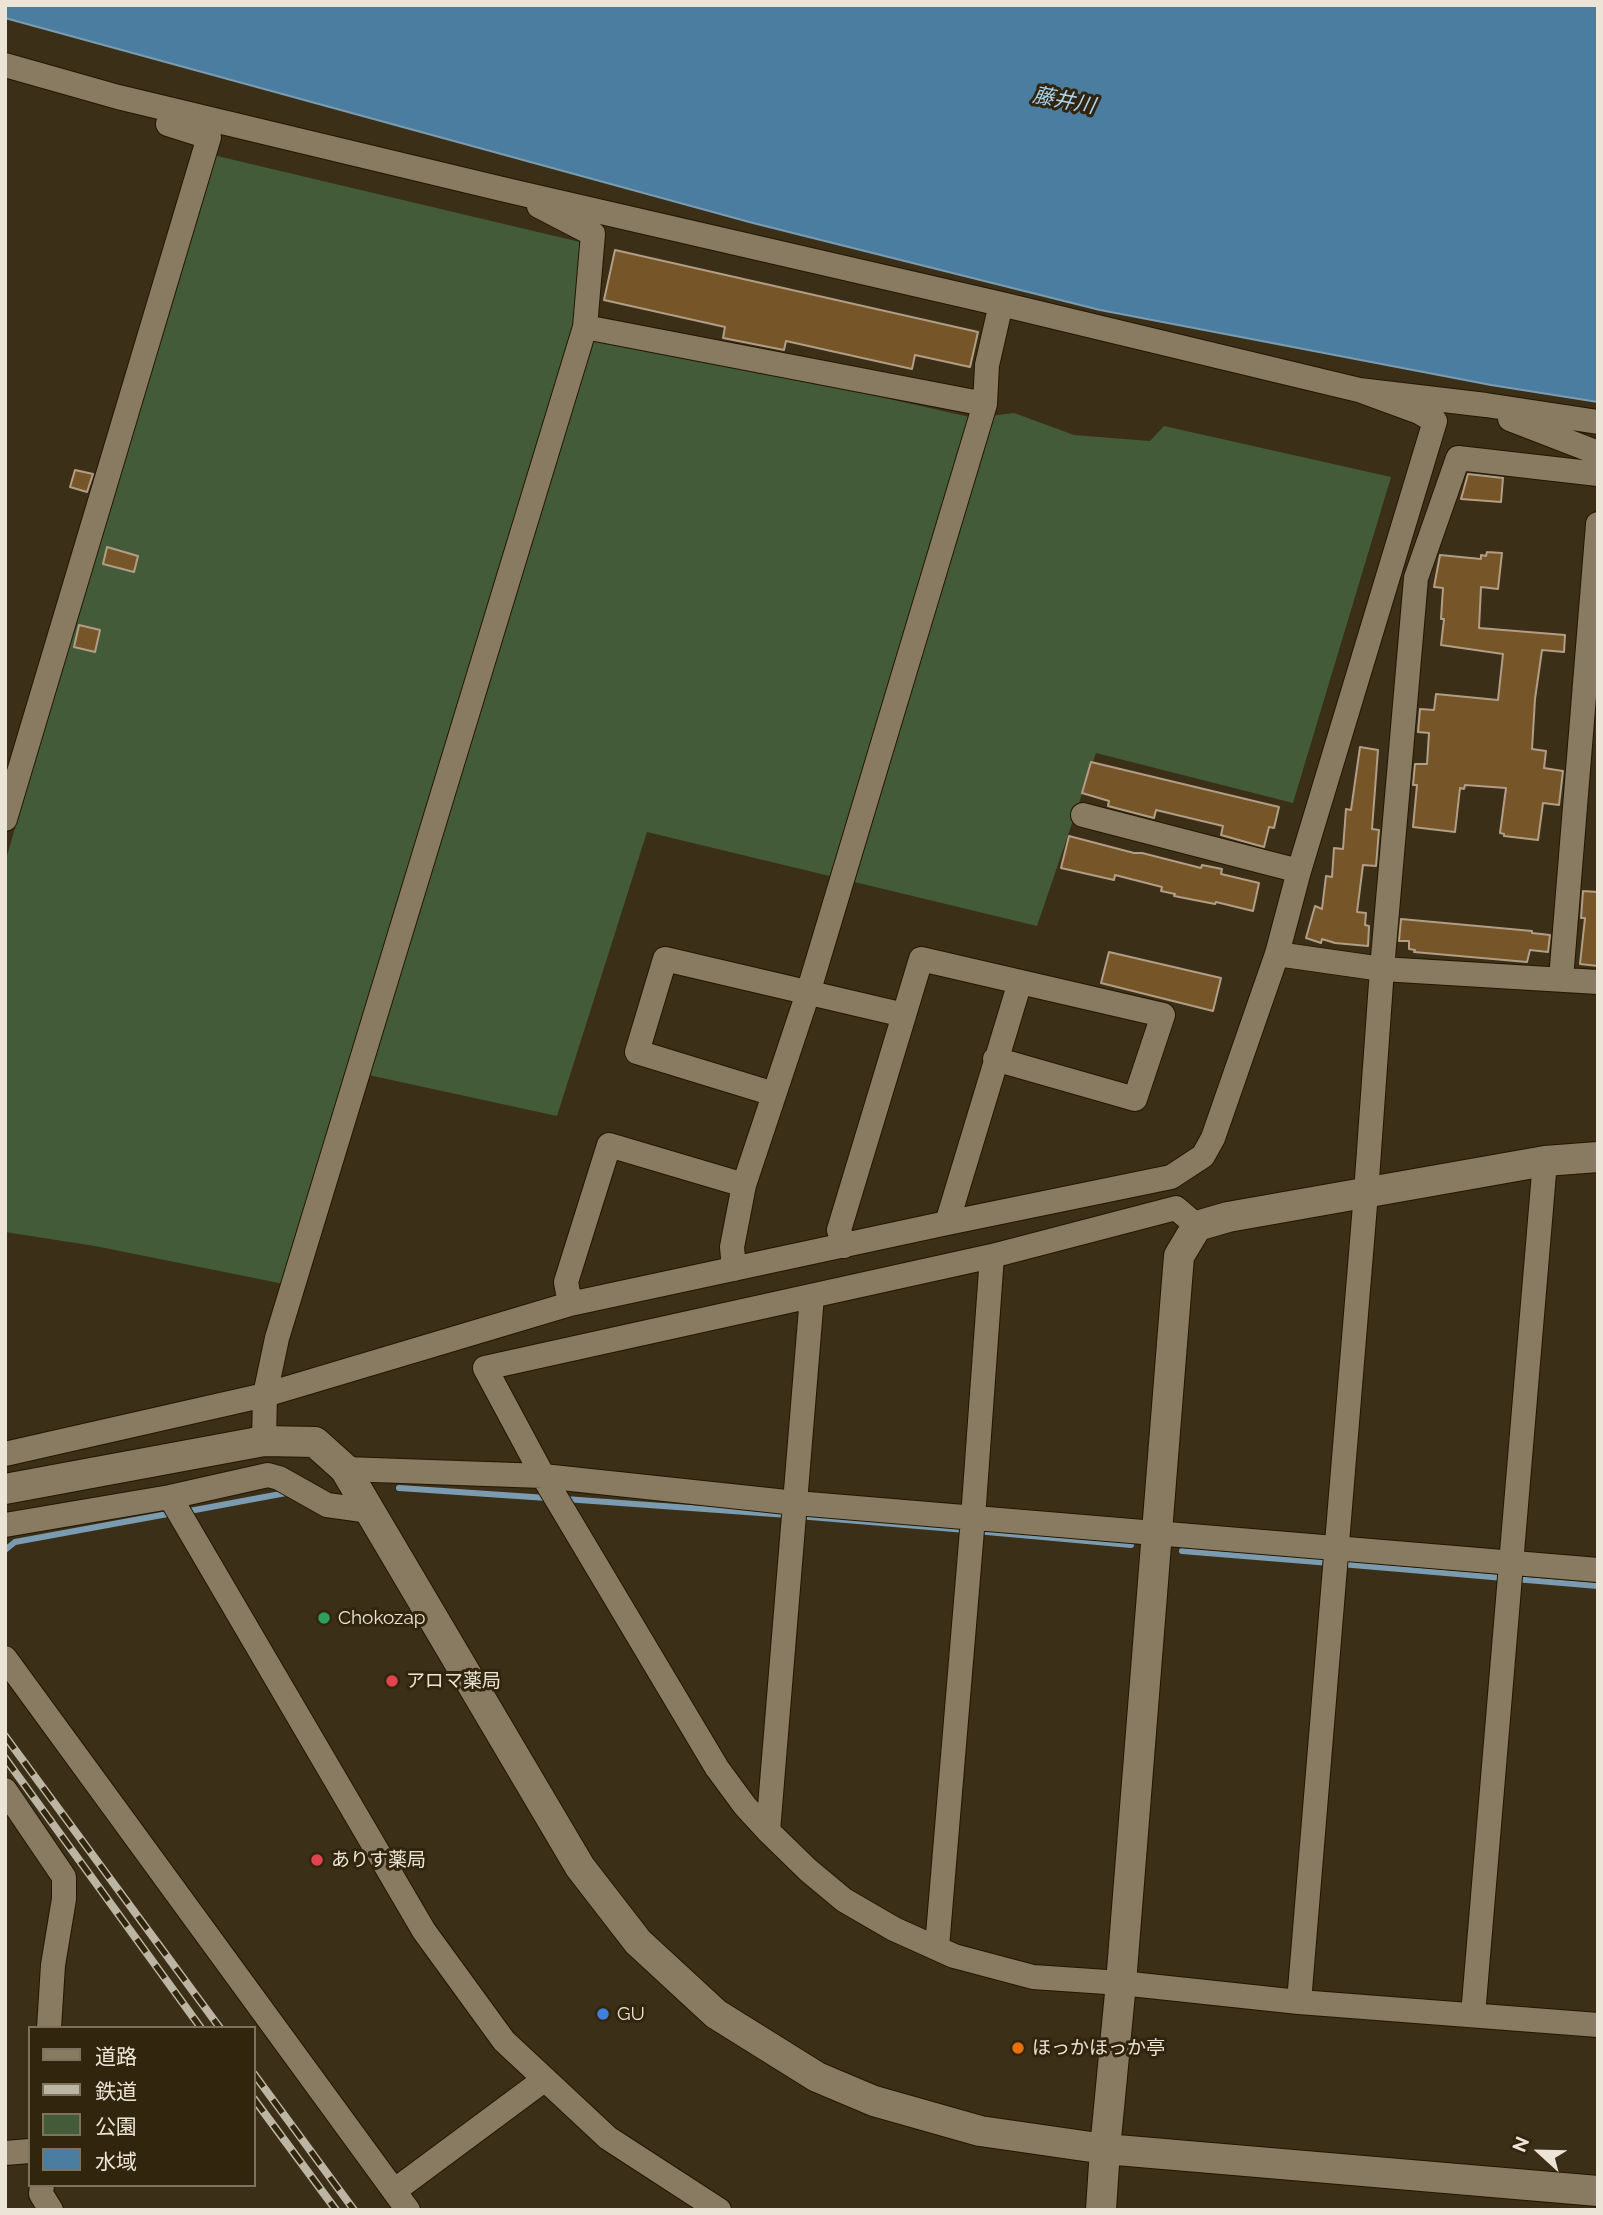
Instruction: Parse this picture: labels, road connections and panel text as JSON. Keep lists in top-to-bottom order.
{
  "water": ["藤井川"],
  "places": [
    "Chokozap",
    "アロマ薬局",
    "ありす薬局",
    "GU",
    "ほっかほっか亭"
  ],
  "legend": [
    "道路",
    "鉄道",
    "公園",
    "水域"
  ],
  "north": "left"
}
